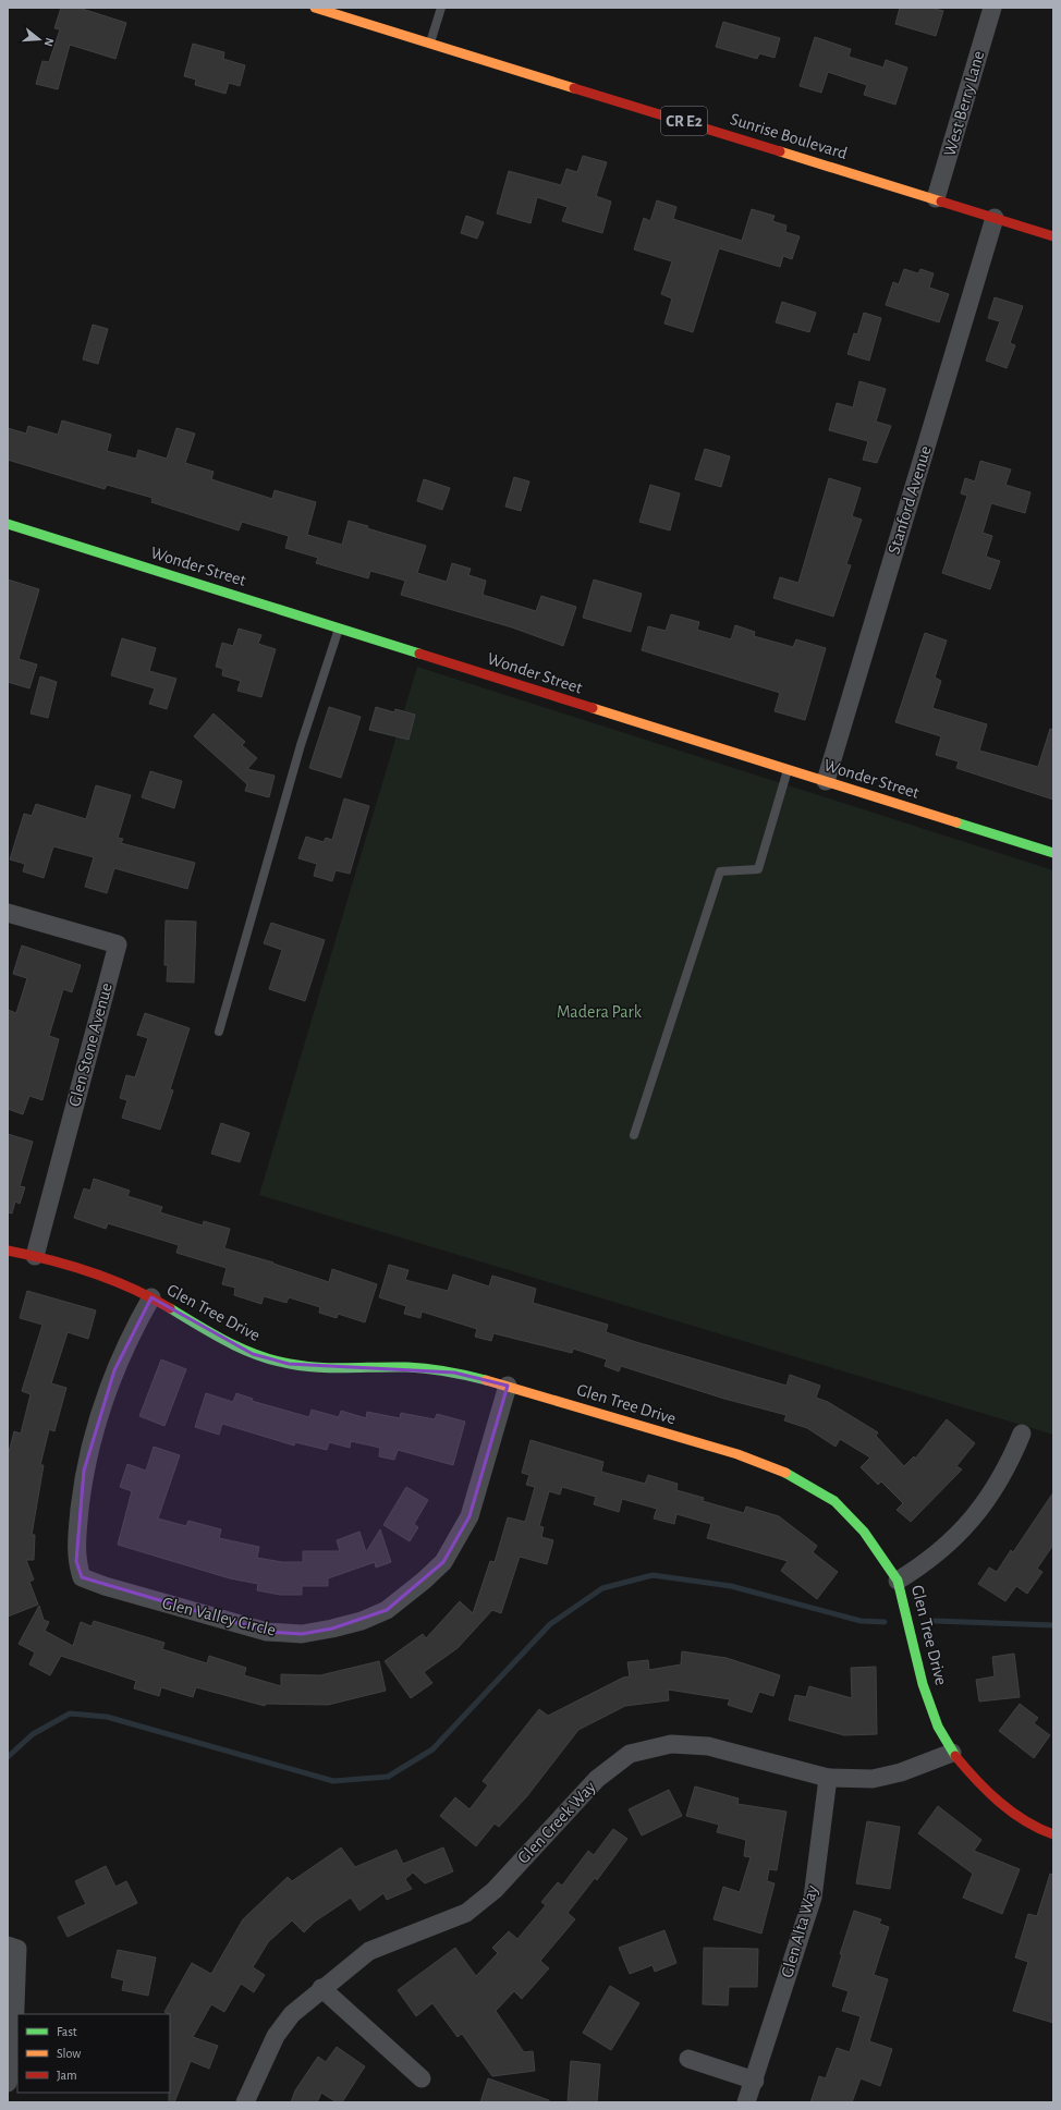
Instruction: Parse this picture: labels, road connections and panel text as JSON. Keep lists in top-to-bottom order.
{
  "streets": {
    "street": [
      "West Berry Lane",
      "CR E2",
      "Sunrise Boulevard",
      "Stanford Avenue",
      "Wonder Street",
      "Glen Stone Avenue",
      "Glen Tree Drive",
      "Glen Valley Circle",
      "Glen Creek Way",
      "Glen Alta Way"
    ]
  },
  "crossings": [
    ["West Berry Lane", "Sunrise Boulevard"],
    ["Sunrise Boulevard", "Stanford Avenue"],
    ["Stanford Avenue", "Wonder Street"],
    ["Glen Stone Avenue", "Glen Tree Drive"],
    ["Glen Tree Drive", "Glen Valley Circle"],
    ["Glen Tree Drive", "Glen Creek Way"],
    ["Glen Creek Way", "Glen Alta Way"]
  ],
  "parks": ["Madera Park"],
  "legend": ["Fast", "Slow", "Jam"],
  "north": "right"
}
